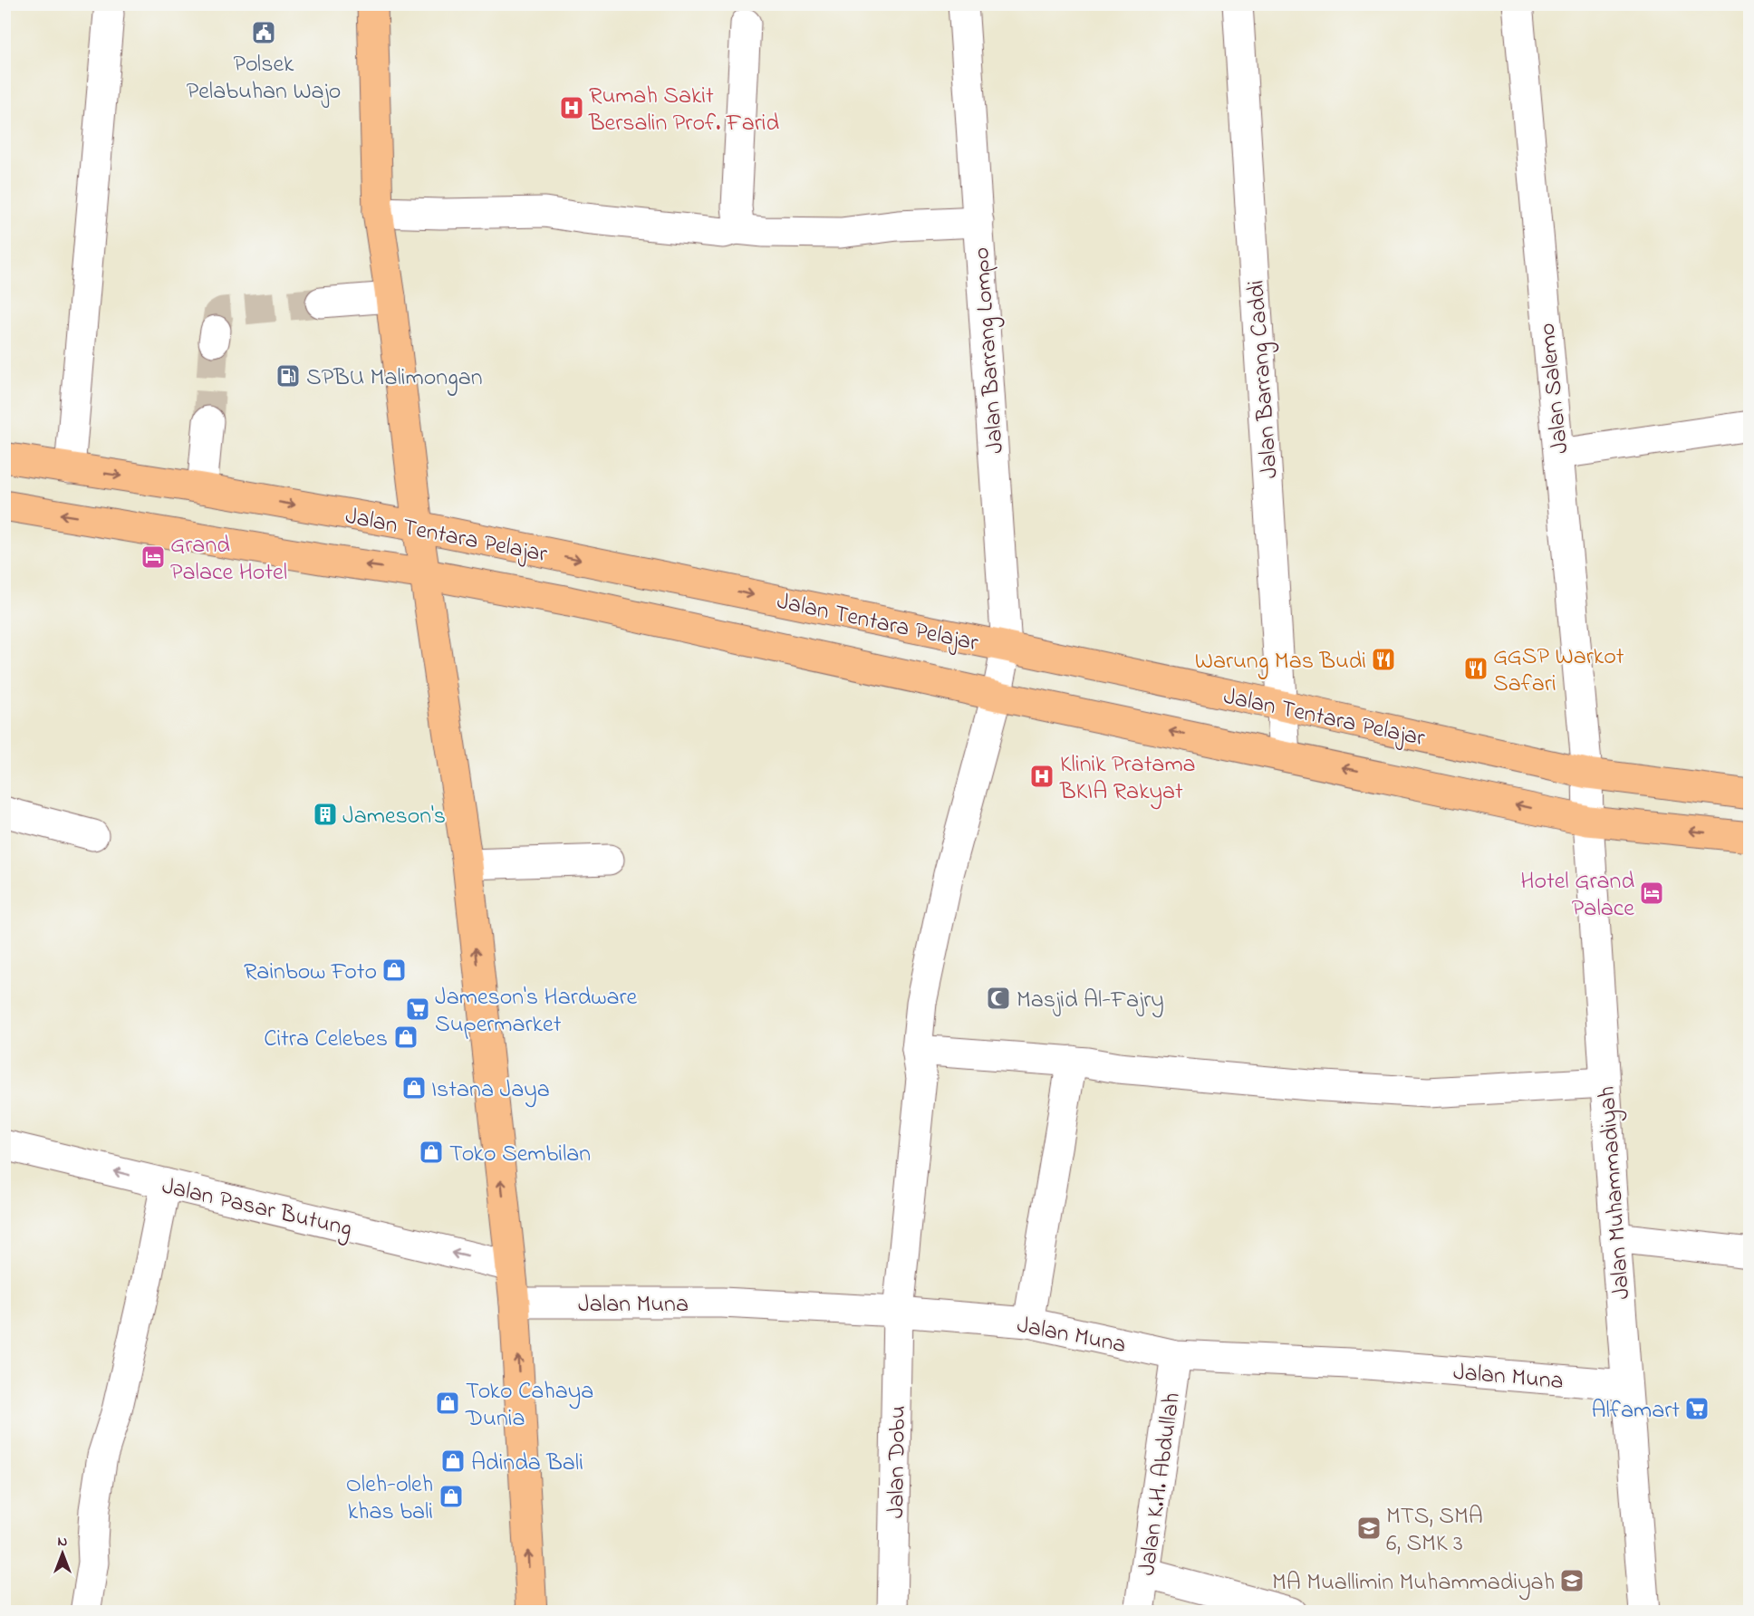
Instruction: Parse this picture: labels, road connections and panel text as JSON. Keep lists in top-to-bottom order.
{
  "streets": {
    "main road": ["Jalan Tentara Pelajar"],
    "street": [
      "Jalan Barrang Lompo",
      "Jalan Barrang Caddi",
      "Jalan Salemo",
      "Jalan Muhammadiyah",
      "Jalan Pasar Butung",
      "Jalan Muna",
      "Jalan Dobu",
      "Jalan K.H. Abdullah"
    ]
  },
  "crossings": [
    ["Jalan Barrang Lompo", "Jalan Tentara Pelajar"],
    ["Jalan Barrang Lompo", "Jalan Dobu"],
    ["Jalan Barrang Caddi", "Jalan Tentara Pelajar"],
    ["Jalan Salemo", "Jalan Tentara Pelajar"],
    ["Jalan Salemo", "Jalan Muhammadiyah"],
    ["Jalan Tentara Pelajar", "Jalan Muhammadiyah"],
    ["Jalan Muhammadiyah", "Jalan Muna"],
    ["Jalan Muna", "Jalan Dobu"],
    ["Jalan Muna", "Jalan K.H. Abdullah"]
  ],
  "one_way": ["Jalan Pasar Butung"],
  "places": {
    "public building": ["Polsek Pelabuhan Wajo"],
    "hospital": ["Rumah Sakit Bersalin Prof. Farid", "Klinik Pratama BKIA Rakyat"],
    "fuel station": ["SPBU Malimongan"],
    "hotel": ["Grand Palace Hotel", "Hotel Grand Palace"],
    "restaurant": ["Warung Mas Budi", "GGSP Warkot Safari"],
    "building": ["Jameson's"],
    "shop": [
      "Rainbow Foto",
      "Citra Celebes",
      "Istana Jaya",
      "Toko Sembilan",
      "Toko Cahaya Dunia",
      "Adinda Bali",
      "Oleh-oleh khas bali"
    ],
    "mosque": ["Masjid Al-Fajry"],
    "supermarket": ["Jameson's Hardware Supermarket", "Alfamart"],
    "school or university": ["MTS, SMA 6, SMK 3", "MA Muallimin Muhammadiyah"]
  },
  "north": "top"
}
